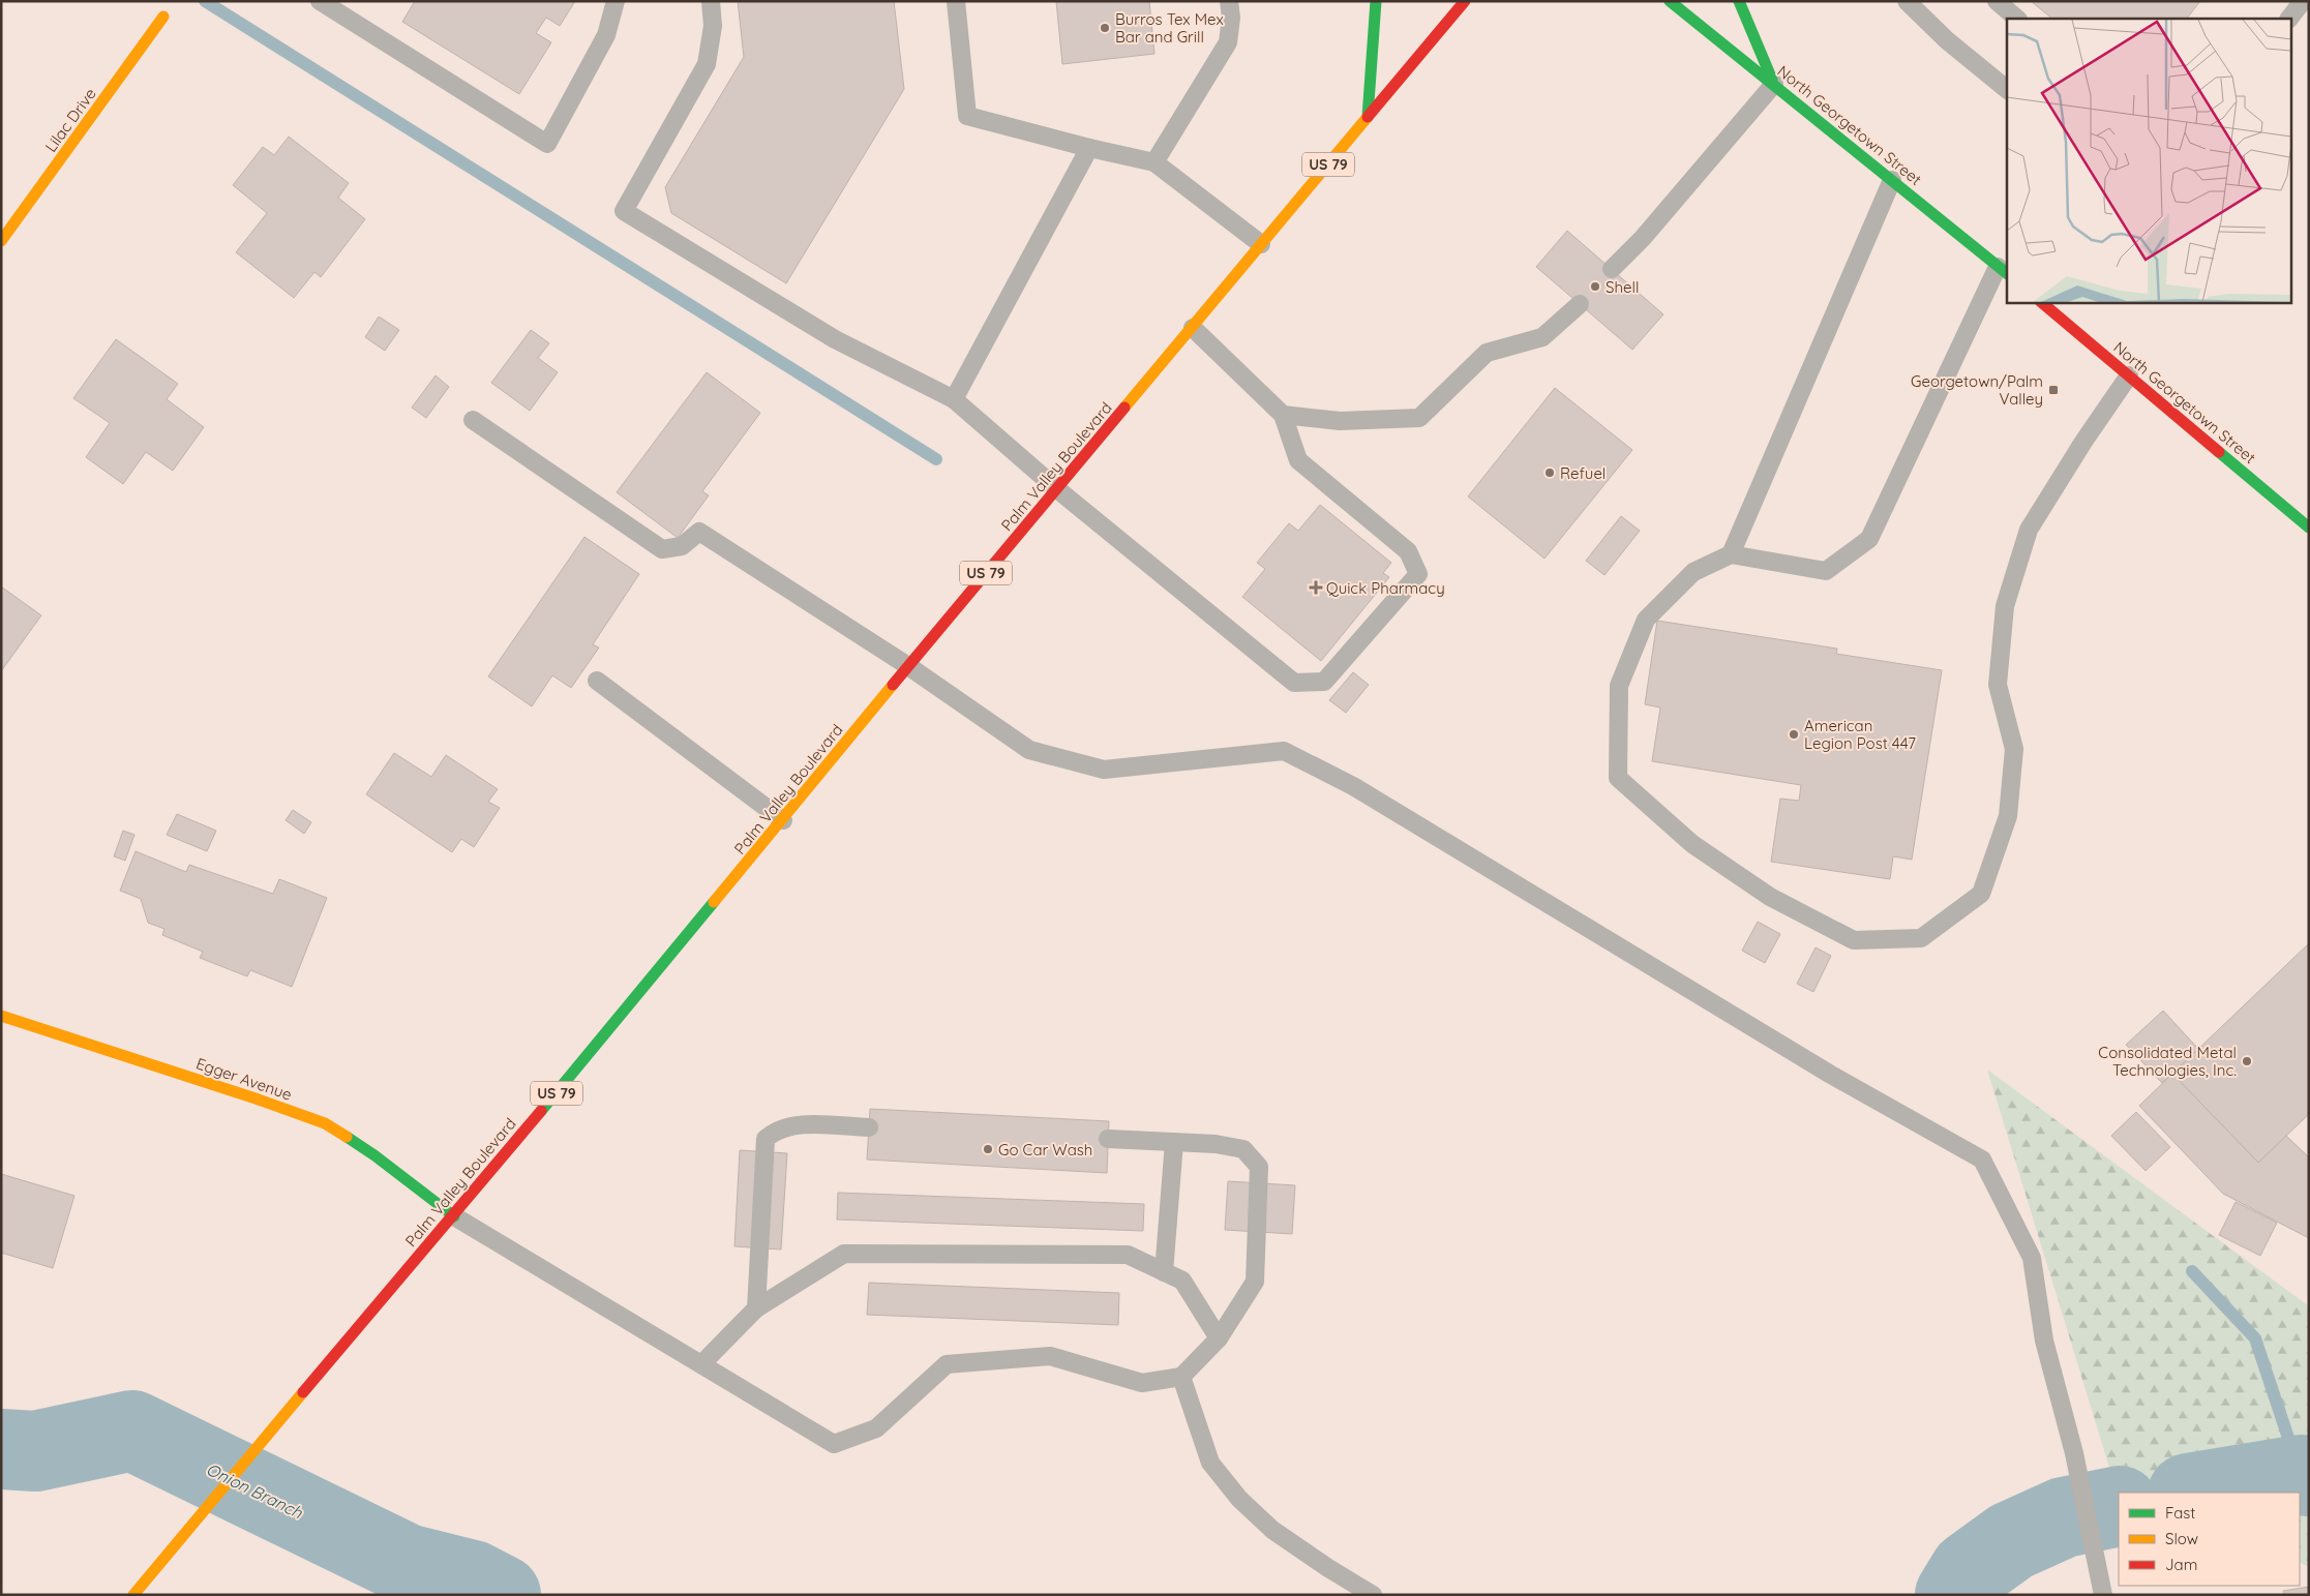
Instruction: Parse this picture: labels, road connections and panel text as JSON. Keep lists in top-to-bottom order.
{
  "streets": {
    "main road": [
      "Lilac Drive",
      "North Georgetown Street",
      "US 79",
      "Palm Valley Boulevard",
      "Egger Avenue"
    ]
  },
  "crossings": [
    ["Palm Valley Boulevard", "Egger Avenue"]
  ],
  "water": ["Onion Branch"],
  "places": {
    "other": [
      "Burros Tex Mex Bar and Grill",
      "Shell",
      "Refuel",
      "American Legion Post 447",
      "Consolidated Metal Technologies, Inc.",
      "Go Car Wash"
    ],
    "transit": ["Georgetown/Palm Valley"],
    "health": ["Quick Pharmacy"]
  },
  "legend": ["Fast", "Slow", "Jam"]
}
